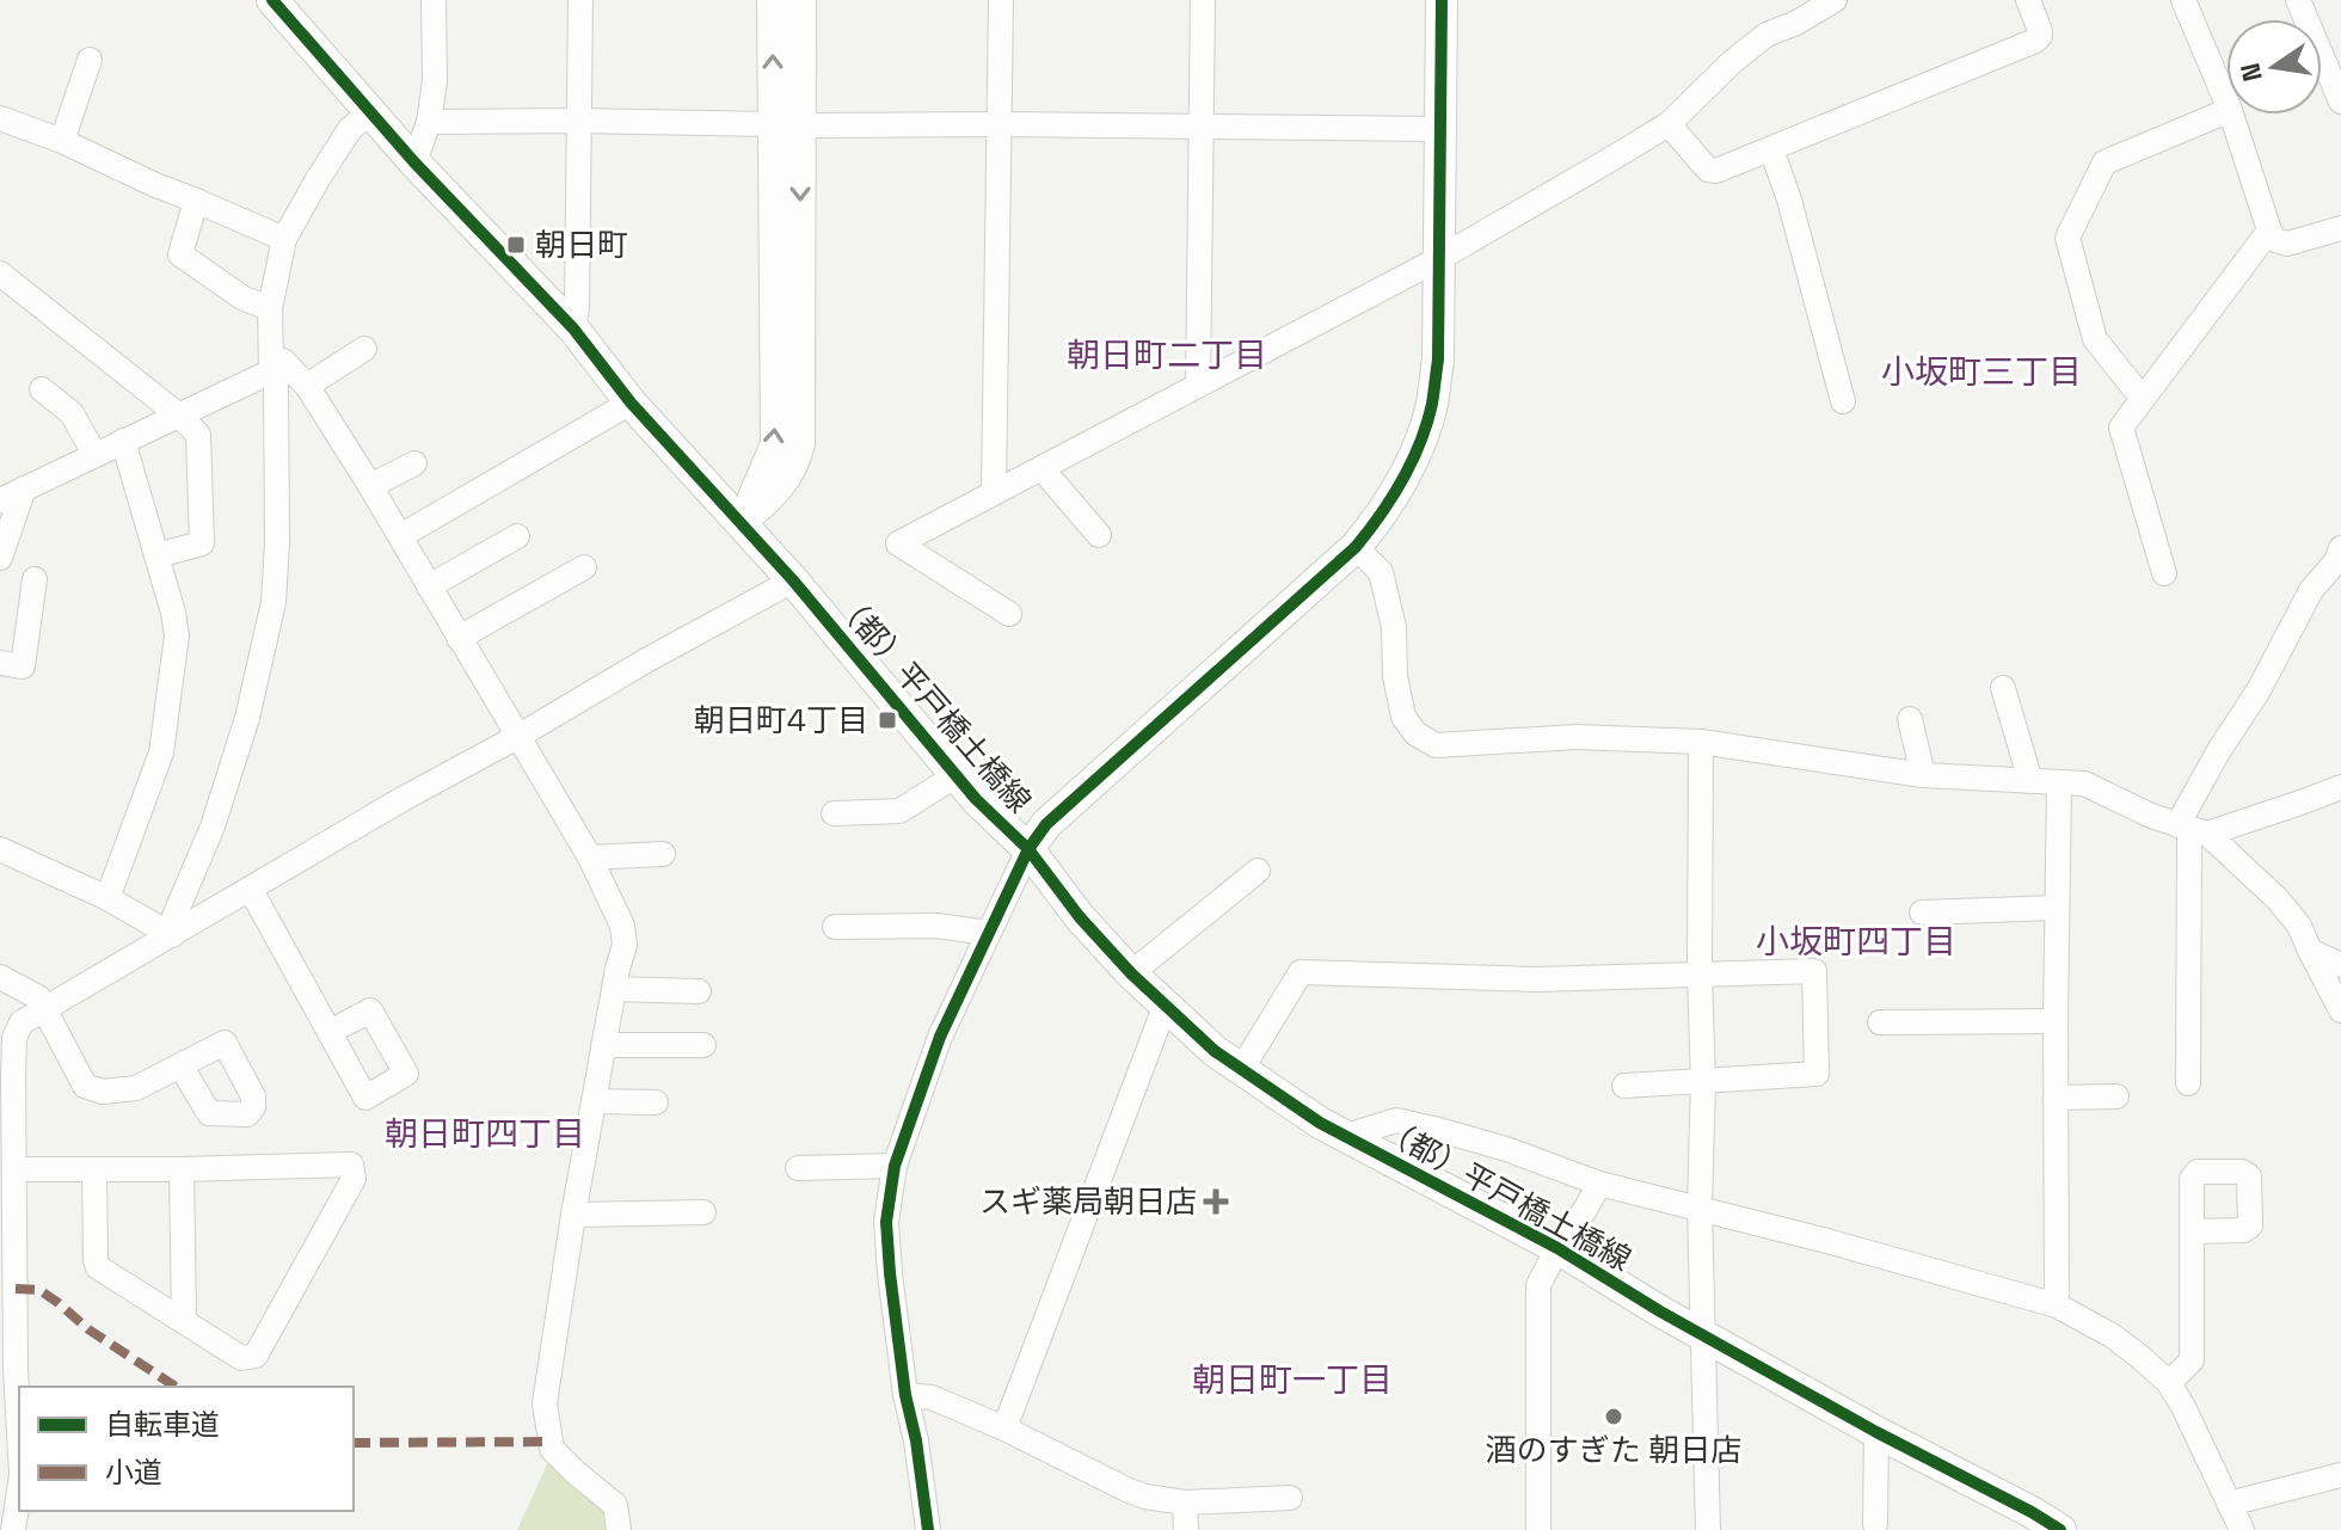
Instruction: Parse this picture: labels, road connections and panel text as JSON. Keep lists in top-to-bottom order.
{
  "streets": {
    "street": ["（都）平戸橋土橋線"]
  },
  "districts": [
    "朝日町二丁目",
    "小坂町三丁目",
    "小坂町四丁目",
    "朝日町四丁目",
    "朝日町一丁目"
  ],
  "places": {
    "transit": ["朝日町", "朝日町4丁目"],
    "health": ["スギ薬局朝日店"],
    "other": ["酒のすぎた 朝日店"]
  },
  "legend": ["自転車道", "小道"],
  "north": "left"
}
